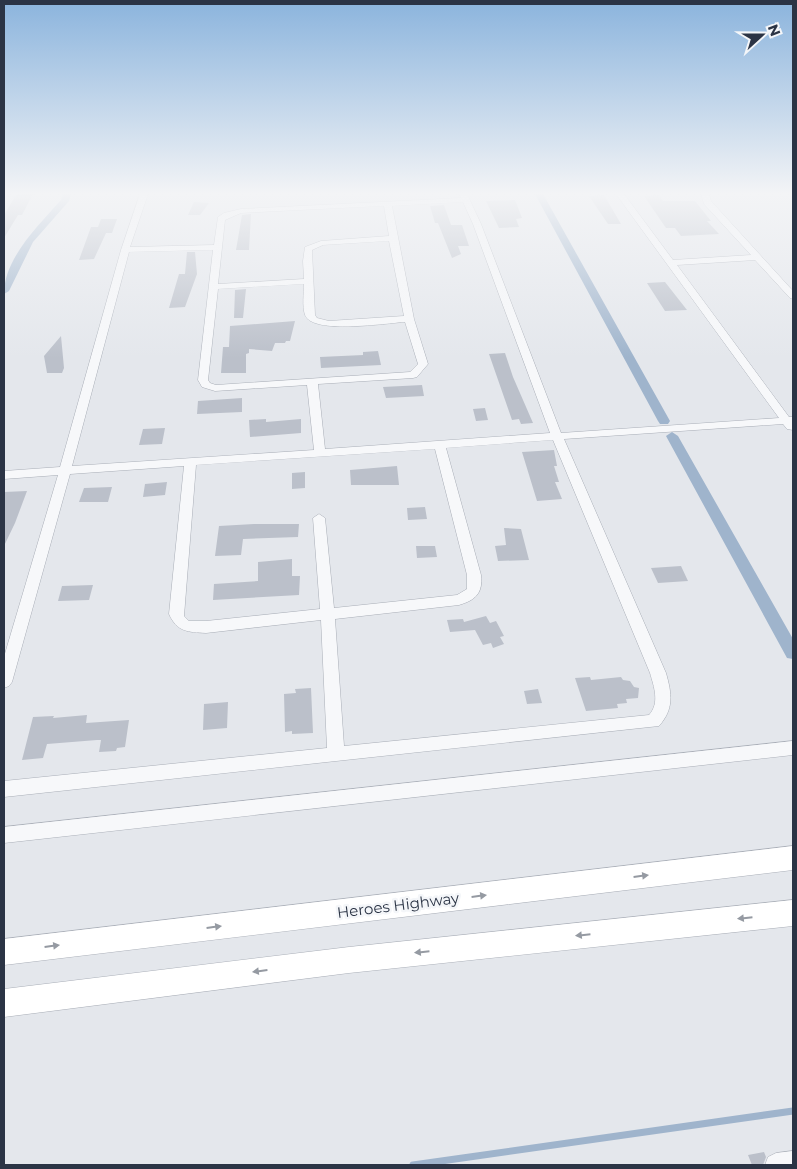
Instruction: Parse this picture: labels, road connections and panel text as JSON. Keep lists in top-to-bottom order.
{
  "streets": {
    "main road": ["Heroes Highway"]
  },
  "north": "right"
}
